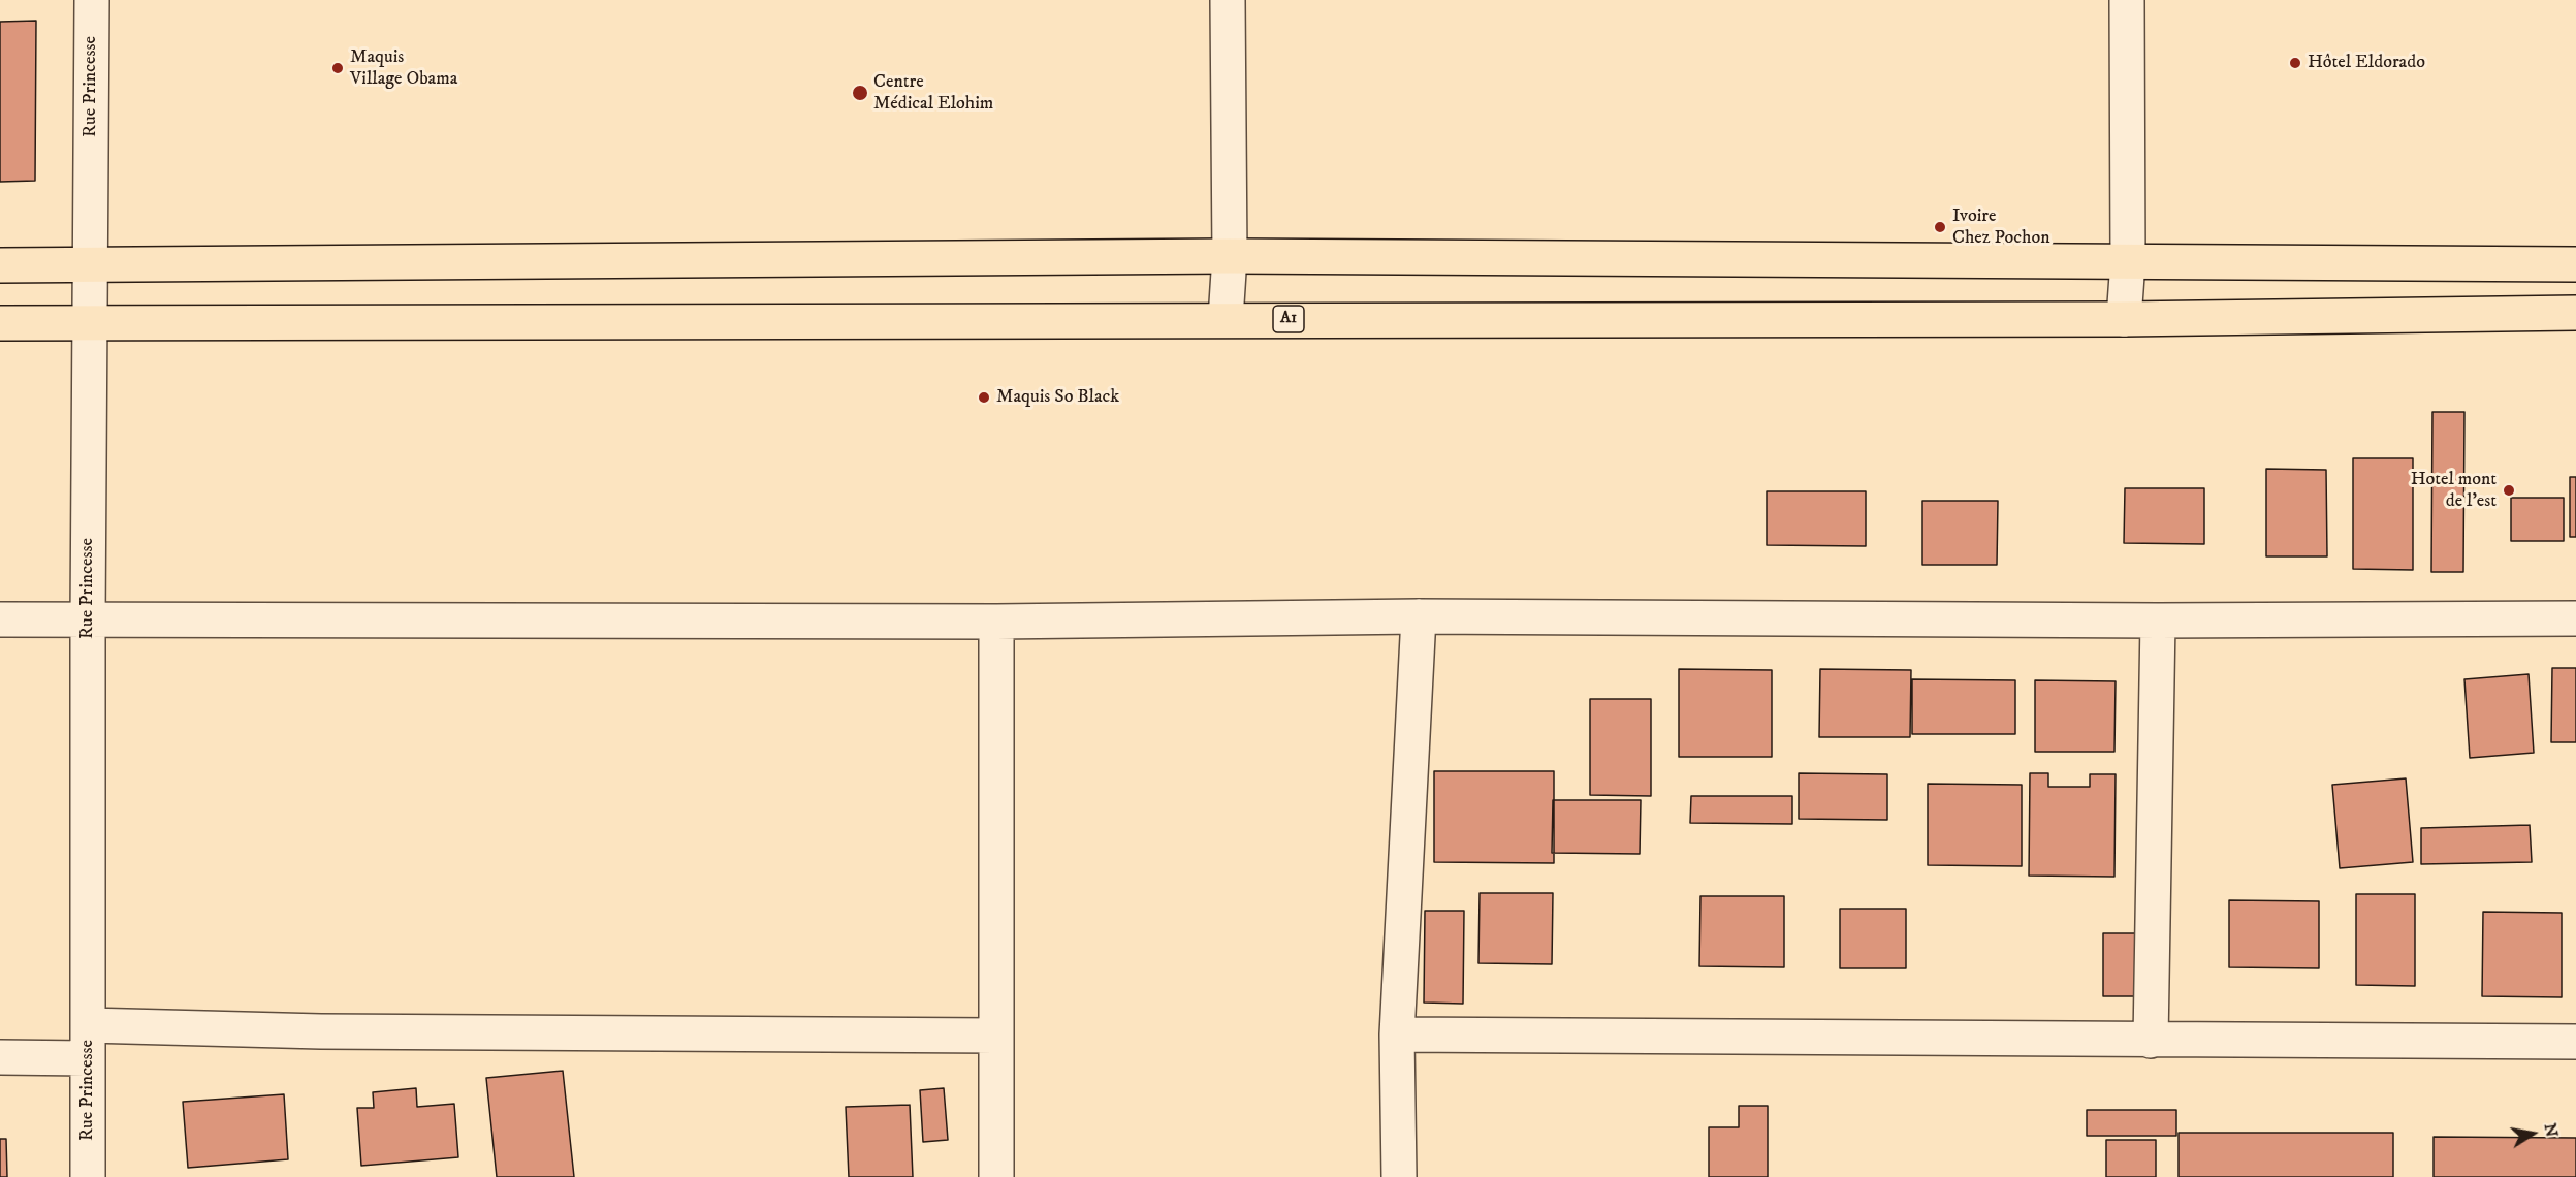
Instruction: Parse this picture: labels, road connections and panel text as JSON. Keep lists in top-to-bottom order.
{
  "streets": {
    "main road": ["A1"],
    "street": ["Rue Princesse"]
  },
  "crossings": [
    ["Rue Princesse", "A1"]
  ],
  "places": [
    "Hôtel Eldorado",
    "Maquis Village Obama",
    "Centre Médical Elohim",
    "Ivoire Chez Pochon",
    "Maquis So Black",
    "Hotel mont de l'est"
  ],
  "north": "right"
}
